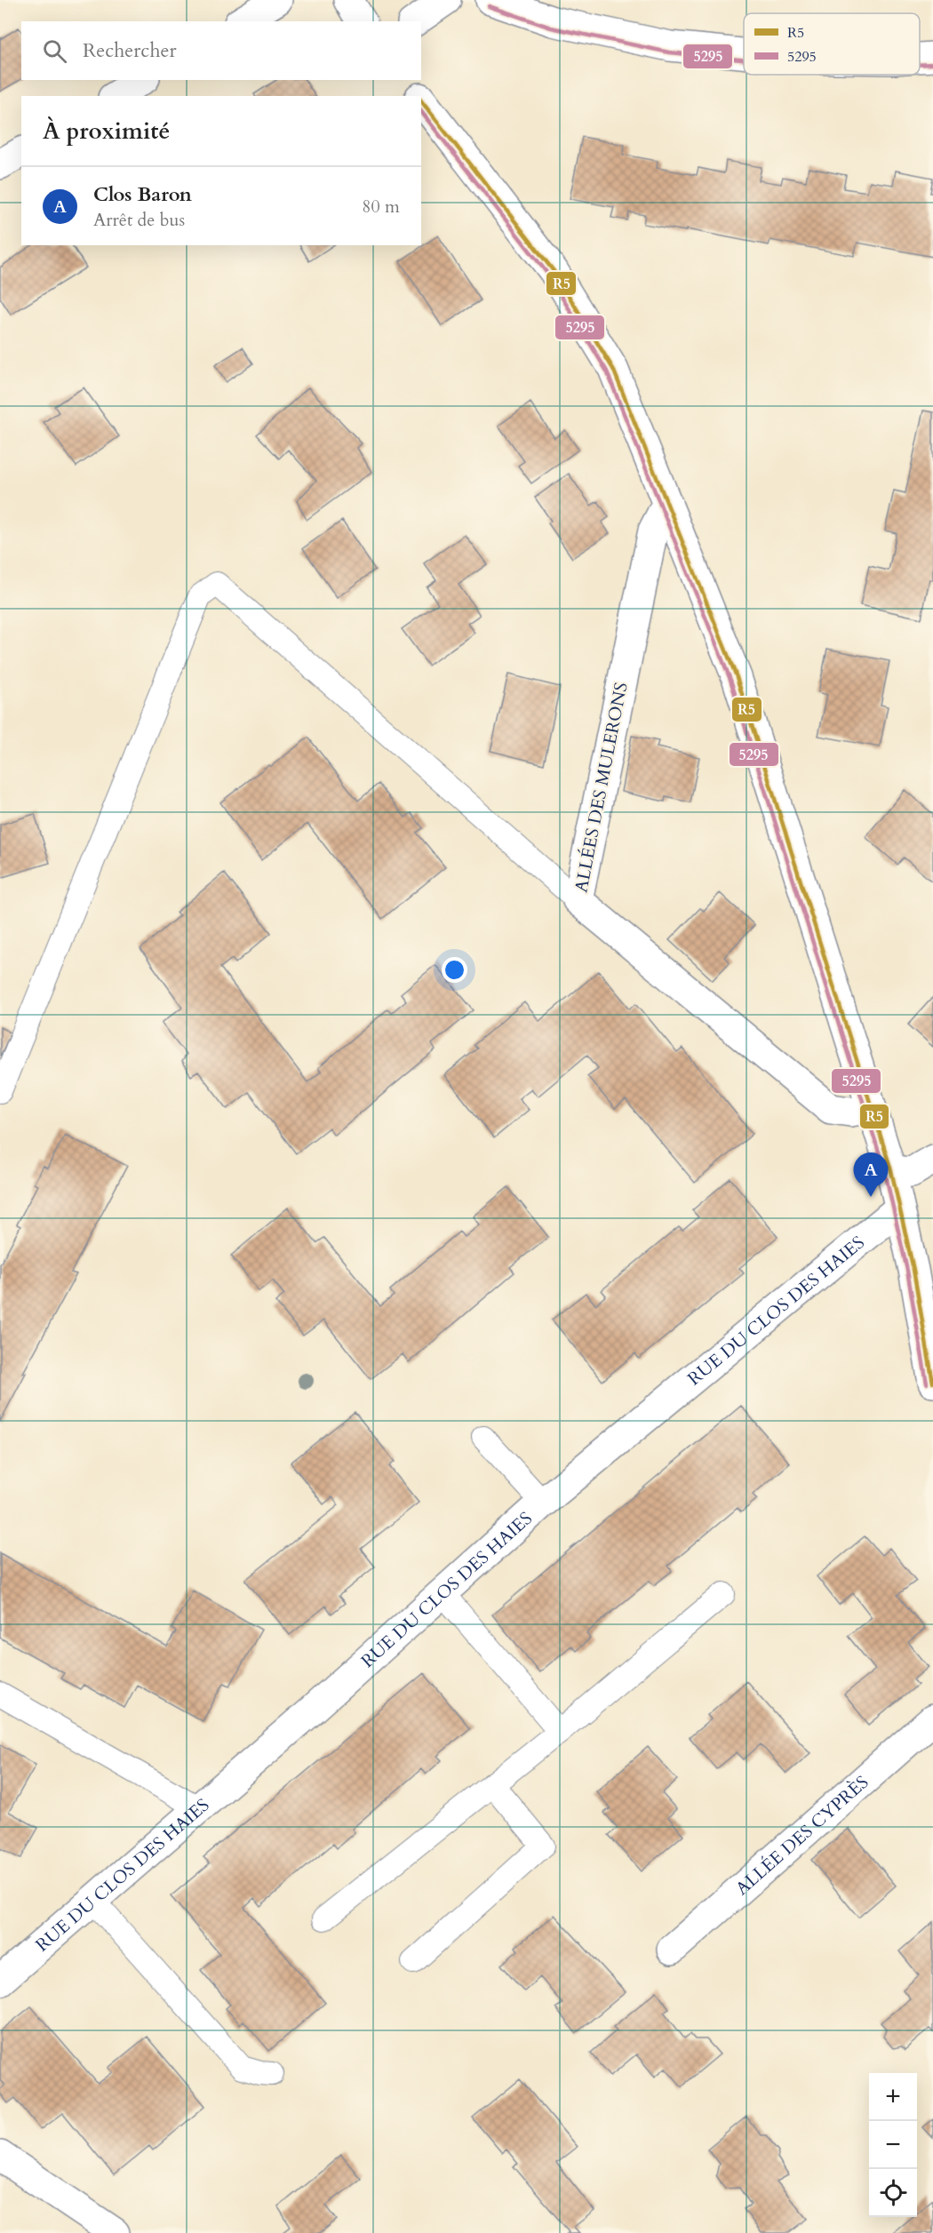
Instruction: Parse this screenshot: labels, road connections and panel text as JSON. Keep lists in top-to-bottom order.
{
  "streets": {
    "street": ["ALLÉES DES MULERONS", "RUE DU CLOS DES HAIES", "ALLÉE DES CYPRÈS"]
  },
  "lines": ["transit line 5295", "transit line R5"],
  "legend": ["R5", "5295"],
  "page": {
    "search": "Rechercher",
    "heading": "À proximité",
    "list": [
      {
        "mark": "A",
        "name": "Clos Baron",
        "note": "Arrêt de bus",
        "value": "80 m"
      }
    ],
    "pins": "A",
    "map_buttons": ["+", "−"]
  }
}
